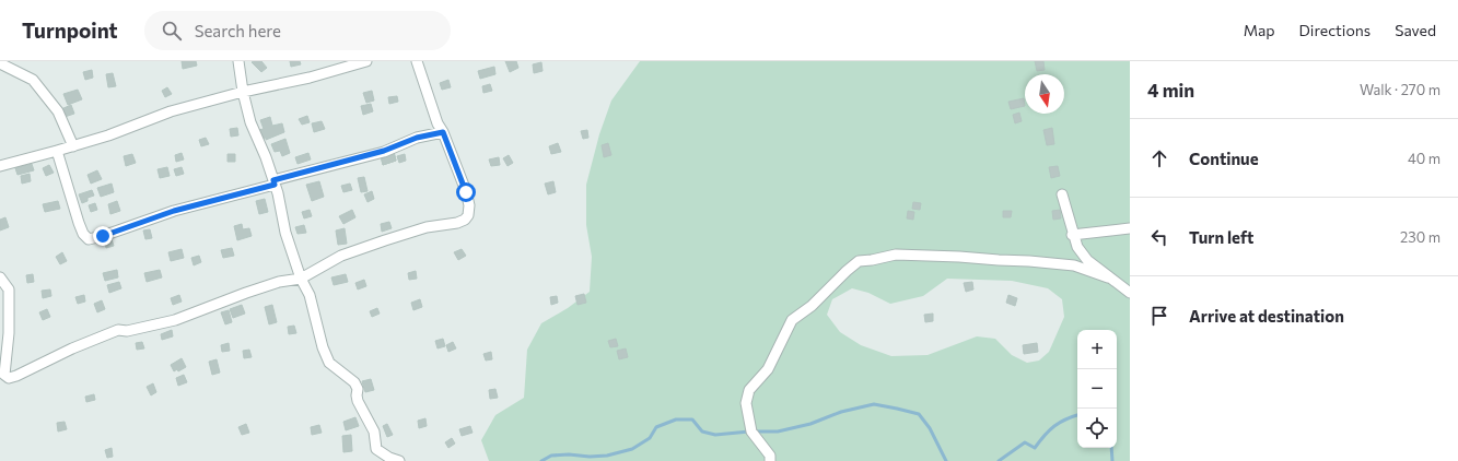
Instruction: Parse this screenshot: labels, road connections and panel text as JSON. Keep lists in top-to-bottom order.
{
  "north": "bottom",
  "page": {
    "header": "Turnpoint",
    "search": "Search here",
    "nav": ["Map", "Directions", "Saved"],
    "heading": ["4 min", "Walk · 270 m"],
    "list": [
      ["Continue", "40 m"],
      ["Turn left", "230 m"],
      "Arrive at destination"
    ],
    "map_buttons": ["+", "−"]
  }
}
